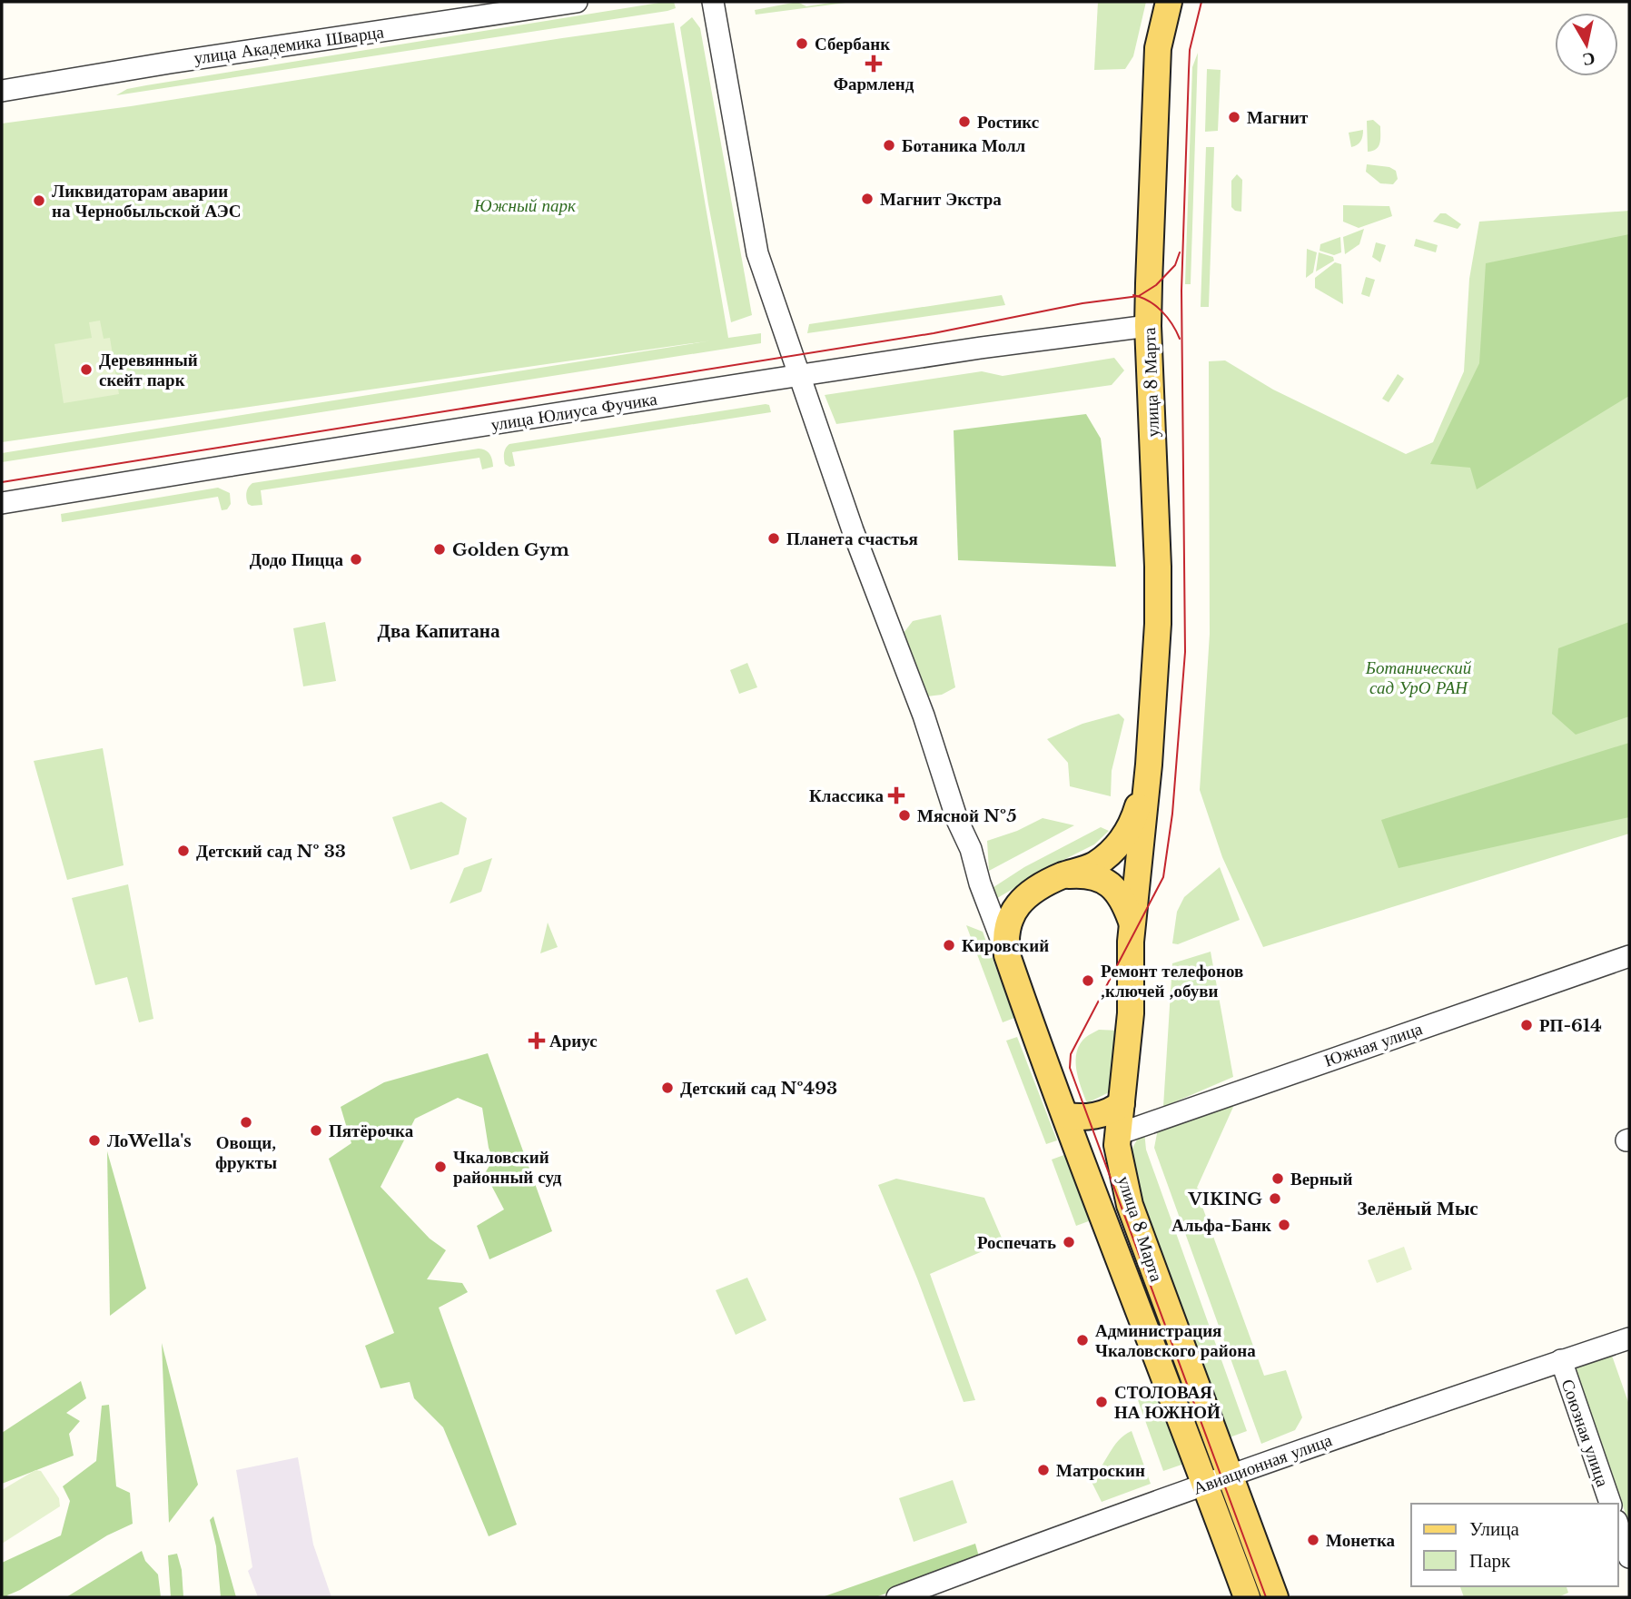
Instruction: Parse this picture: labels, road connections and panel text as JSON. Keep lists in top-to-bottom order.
{
  "streets": {
    "main road": ["улица 8 Марта"],
    "street": [
      "улица Академика Шварца",
      "улица Юлиуса Фучика",
      "Южная улица",
      "Союзная улица",
      "Авиационная улица"
    ]
  },
  "crossings": [
    ["улица 8 Марта", "улица Юлиуса Фучика"],
    ["улица 8 Марта", "Южная улица"],
    ["улица 8 Марта", "Авиационная улица"],
    ["Союзная улица", "Авиационная улица"]
  ],
  "districts": ["Два Капитана", "Зелёный Мыс"],
  "parks": ["Южный парк", "Ботанический сад УрО РАН"],
  "places": {
    "other": [
      "Сбербанк",
      "Магнит",
      "Ростикс",
      "Ботаника Молл",
      "Магнит Экстра",
      "Ликвидаторам аварии на Чернобыльской АЭС",
      "Деревянный скейт парк",
      "Планета счастья",
      "Golden Gym",
      "Додо Пицца",
      "Мясной №5",
      "Детский сад № 33",
      "Кировский",
      "Ремонт телефонов ,ключей ,обуви",
      "РП-614",
      "Детский сад №493",
      "Овощи, фрукты",
      "Пятёрочка",
      "ЛоWella's",
      "Чкаловский районный суд",
      "Верный",
      "VIKING",
      "Альфа-Банк",
      "Роспечать",
      "Администрация Чкаловского района",
      "СТОЛОВАЯ НА ЮЖНОЙ",
      "Матроскин",
      "Монетка"
    ],
    "health": ["Фармленд", "Классика", "Ариус"]
  },
  "legend": ["Улица", "Парк"],
  "north": "bottom"
}
